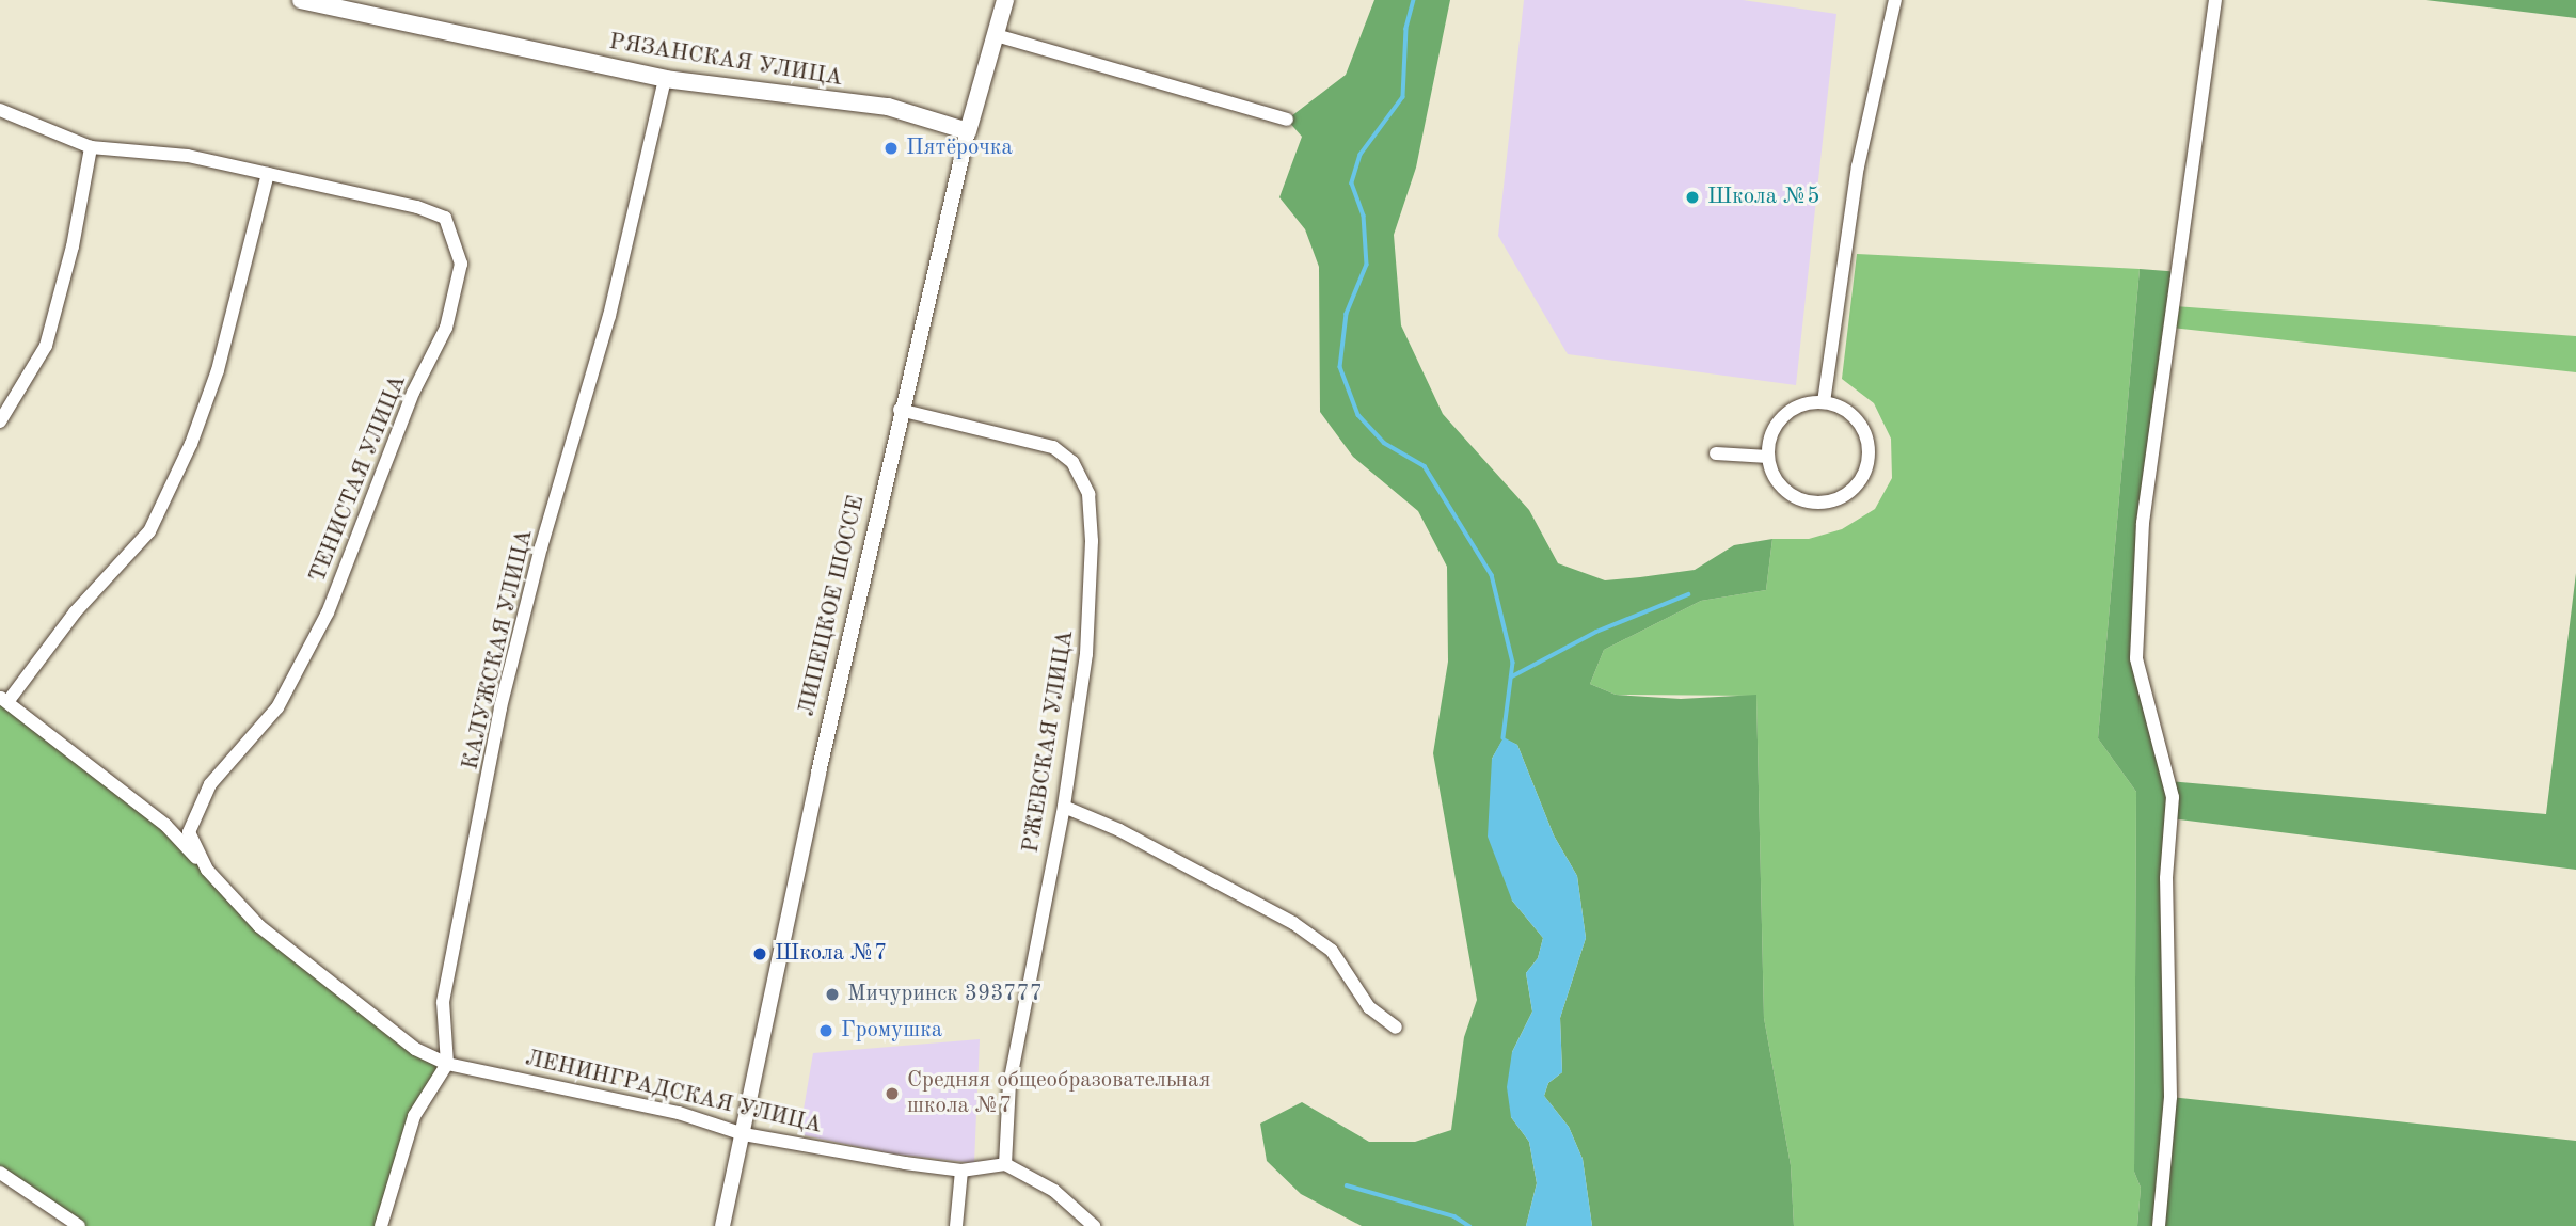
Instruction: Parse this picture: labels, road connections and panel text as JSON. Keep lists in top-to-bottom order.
{
  "streets": {
    "main road": ["РЯЗАНСКАЯ УЛИЦА", "ЛИПЕЦКОЕ ШОССЕ"],
    "street": [
      "ТЕНИСТАЯ УЛИЦА",
      "КАЛУЖСКАЯ УЛИЦА",
      "РЖЕВСКАЯ УЛИЦА",
      "ЛЕНИНГРАДСКАЯ УЛИЦА"
    ]
  },
  "crossings": [
    ["РЯЗАНСКАЯ УЛИЦА", "ЛИПЕЦКОЕ ШОССЕ"],
    ["РЯЗАНСКАЯ УЛИЦА", "КАЛУЖСКАЯ УЛИЦА"],
    ["ТЕНИСТАЯ УЛИЦА", "КАЛУЖСКАЯ УЛИЦА"],
    ["ТЕНИСТАЯ УЛИЦА", "ЛЕНИНГРАДСКАЯ УЛИЦА"],
    ["ЛИПЕЦКОЕ ШОССЕ", "РЖЕВСКАЯ УЛИЦА"],
    ["ЛИПЕЦКОЕ ШОССЕ", "ЛЕНИНГРАДСКАЯ УЛИЦА"],
    ["КАЛУЖСКАЯ УЛИЦА", "ЛЕНИНГРАДСКАЯ УЛИЦА"],
    ["РЖЕВСКАЯ УЛИЦА", "ЛЕНИНГРАДСКАЯ УЛИЦА"]
  ],
  "places": [
    "Пятёрочка",
    "Школа №5",
    "Школа №7",
    "Мичуринск 393777",
    "Громушка",
    "Средняя общеобразовательная школа №7"
  ]
}
